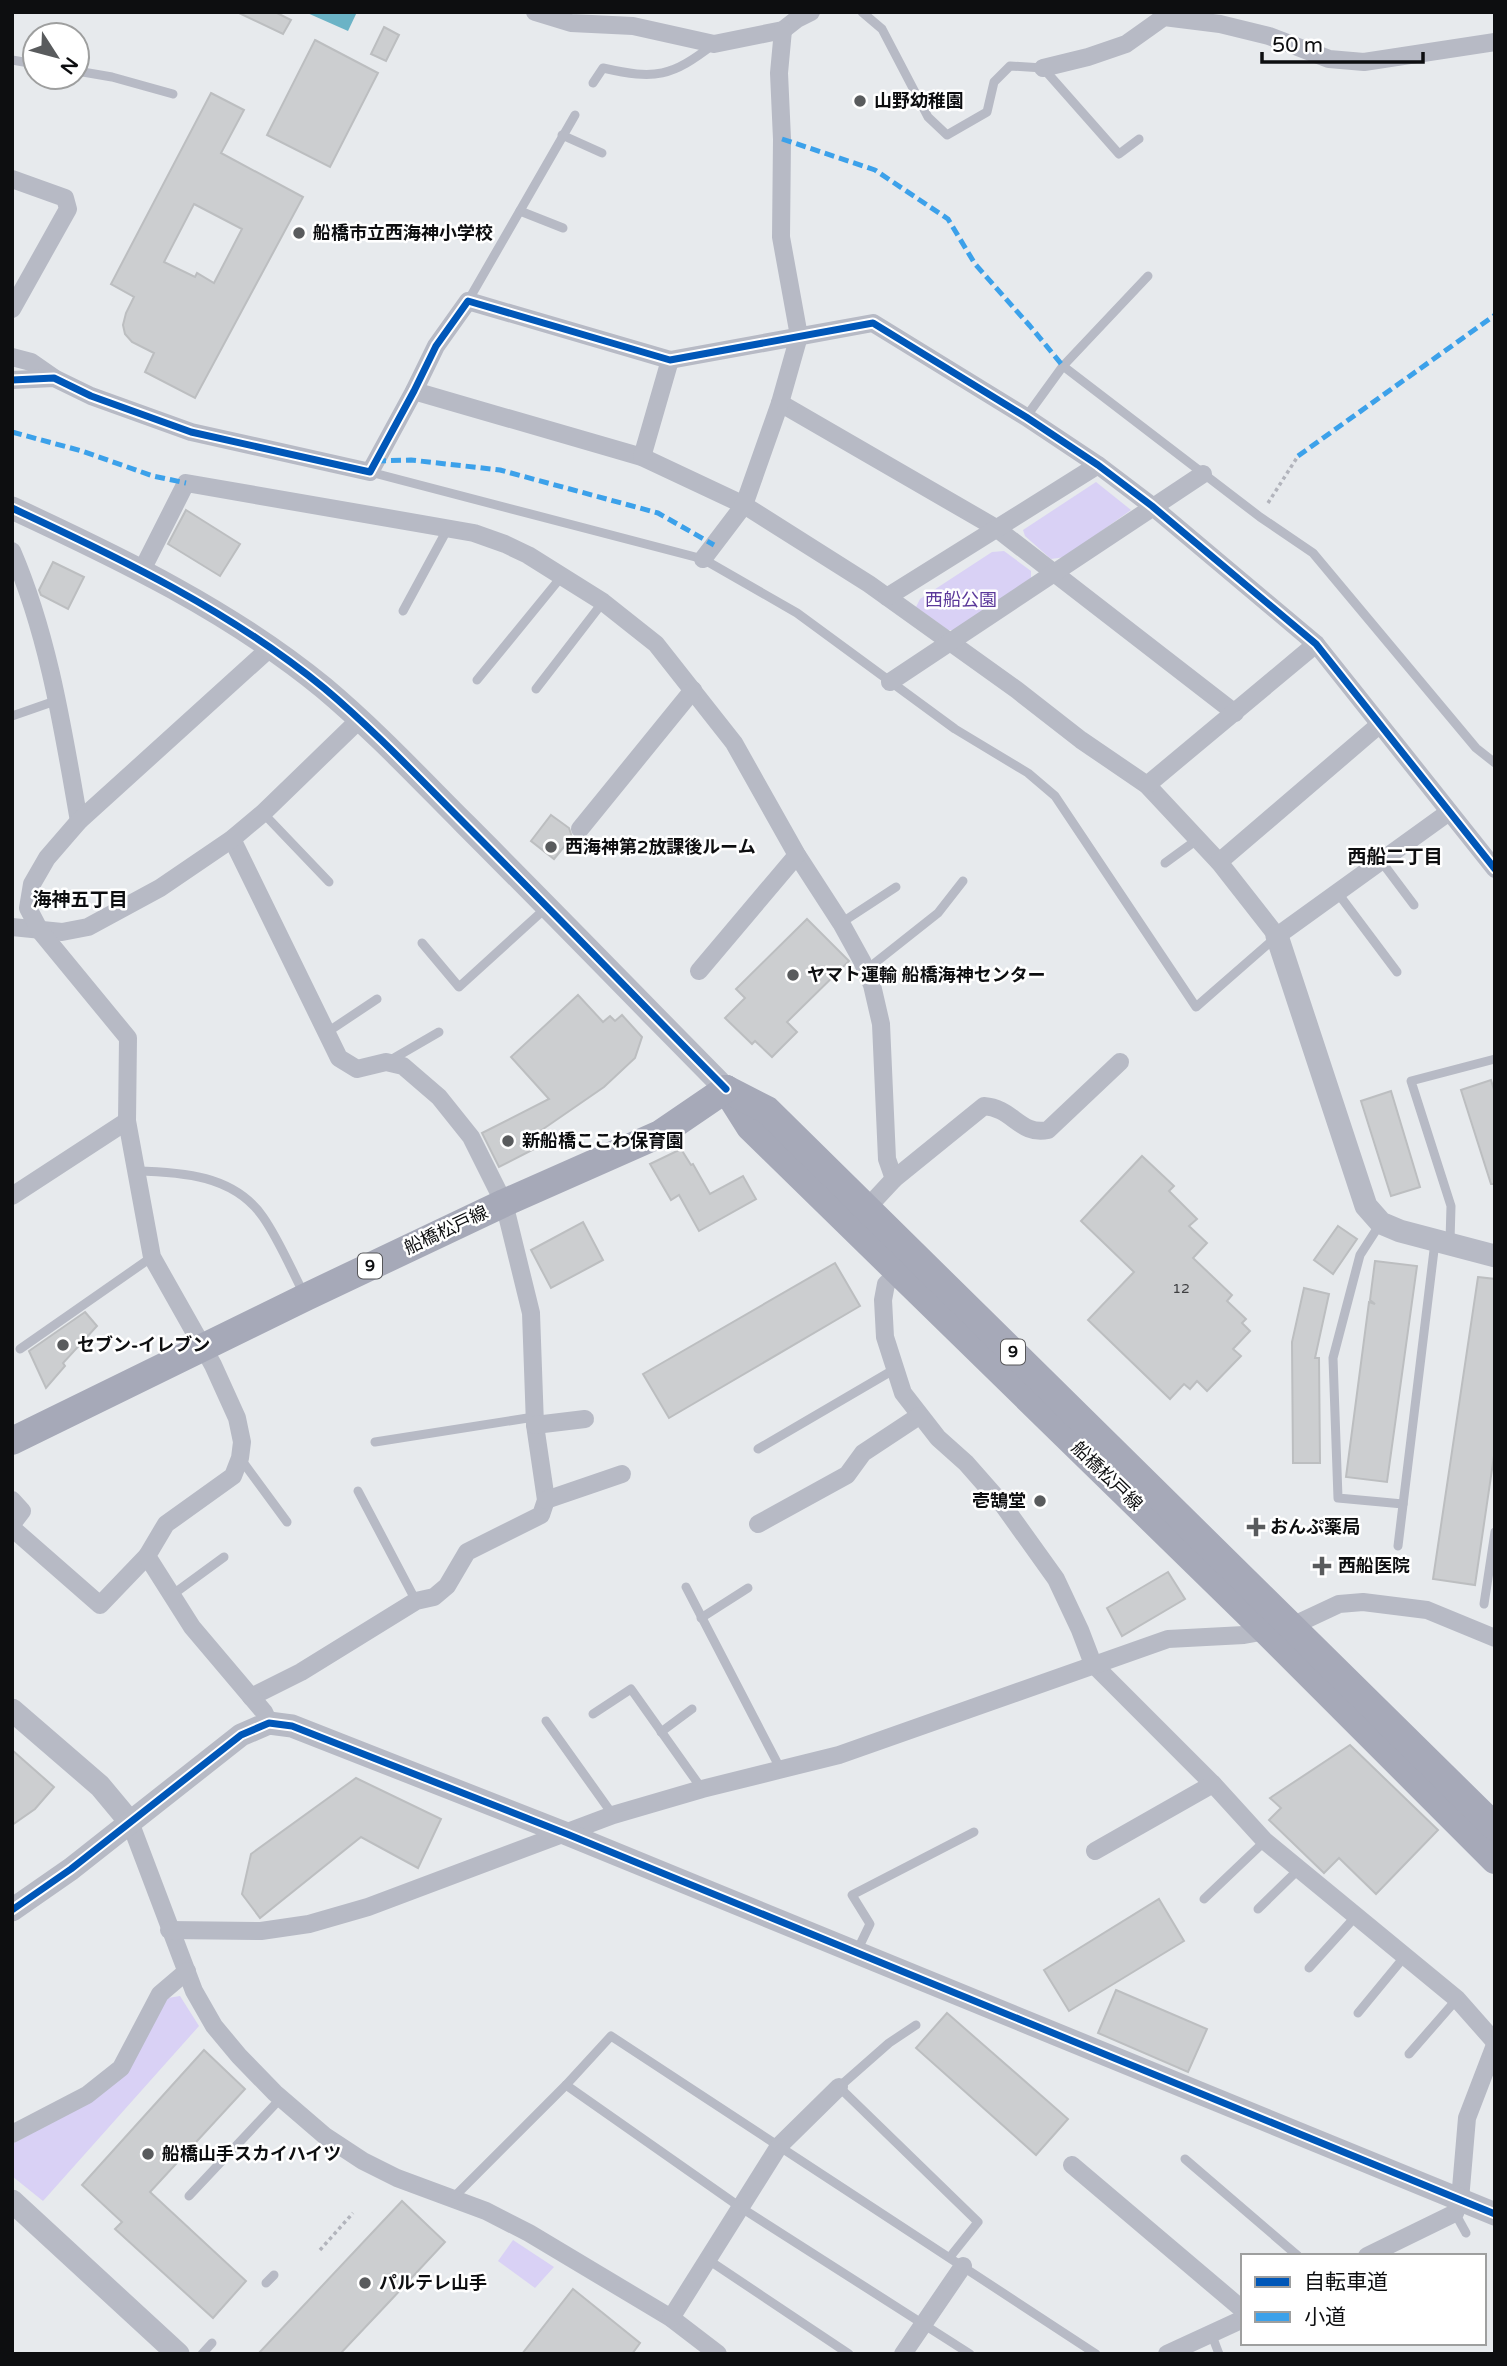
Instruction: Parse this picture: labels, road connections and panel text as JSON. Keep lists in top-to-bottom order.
{
  "streets": {
    "main road": ["船橋松戸線", "9"]
  },
  "districts": ["西船二丁目", "海神五丁目"],
  "parks": ["西船公園"],
  "places": {
    "other": [
      "山野幼稚園",
      "船橋市立西海神小学校",
      "西海神第2放課後ルーム",
      "ヤマト運輸 船橋海神センター",
      "新船橋ここわ保育園",
      "セブン-イレブン",
      "壱鵠堂",
      "船橋山手スカイハイツ",
      "パルテレ山手"
    ],
    "health": ["おんぷ薬局", "西船医院"]
  },
  "house_numbers": ["12"],
  "legend": ["自転車道", "小道"],
  "scale_bar": "50 m",
  "north": "bottom right"
}
